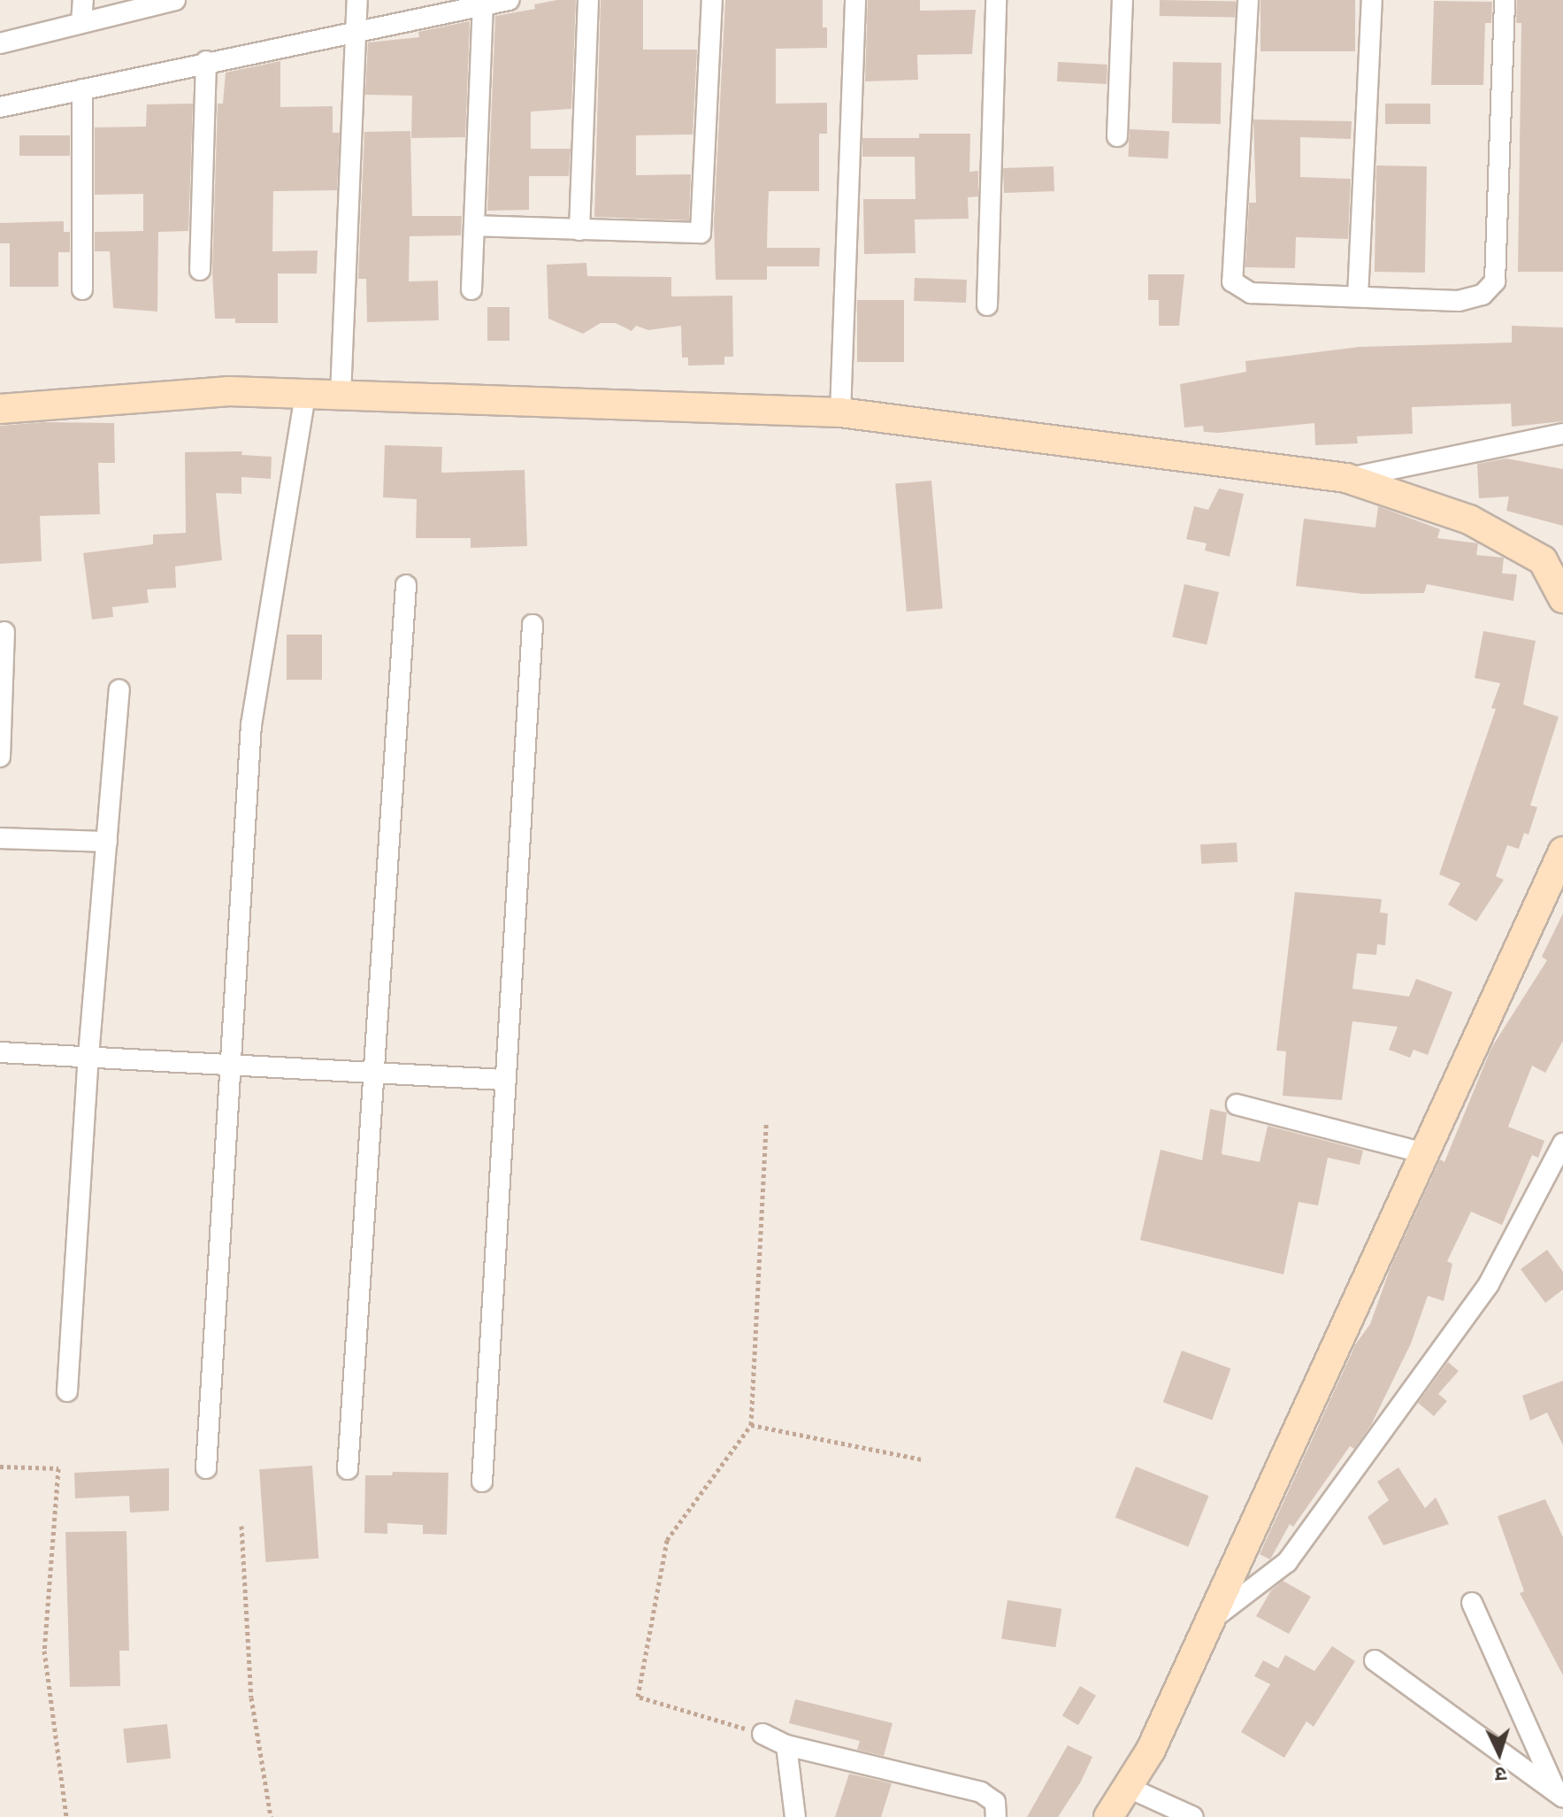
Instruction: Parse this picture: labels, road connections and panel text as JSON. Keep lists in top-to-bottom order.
{
  "north": "bottom"
}
